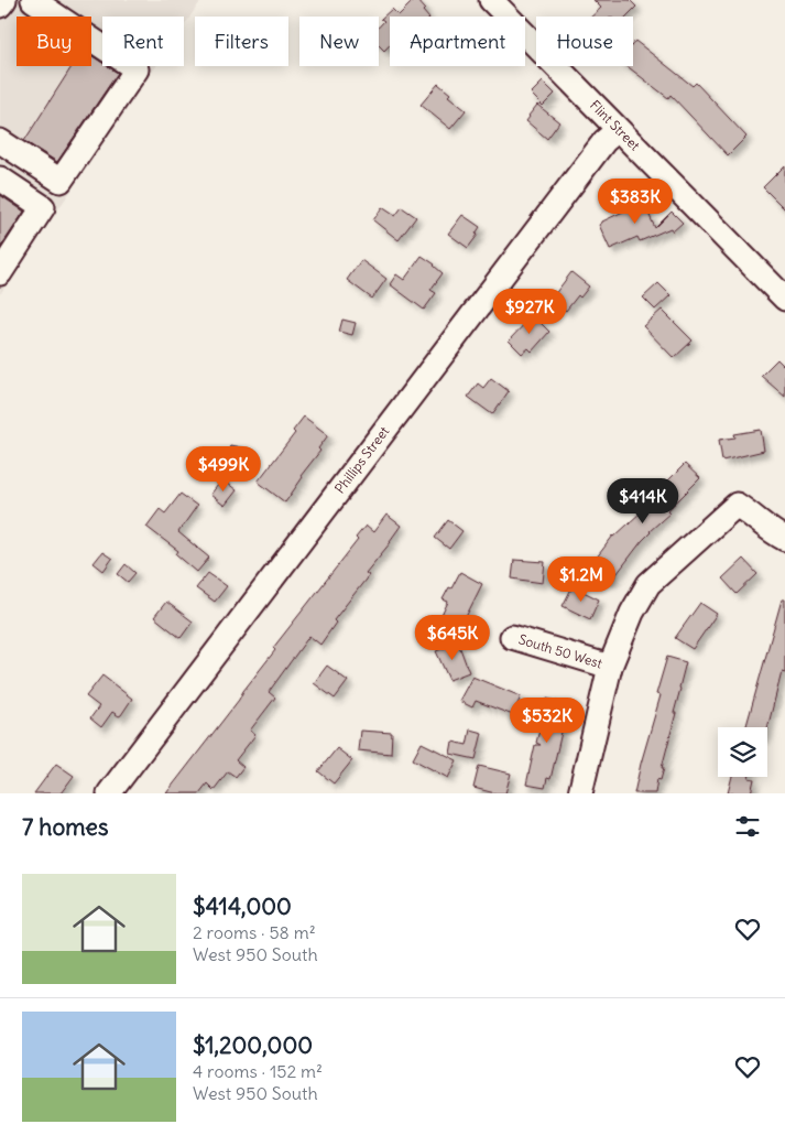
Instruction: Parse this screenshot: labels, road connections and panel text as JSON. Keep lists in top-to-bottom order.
{
  "streets": {
    "street": ["Flint Street", "Phillips Street", "South 50 West"]
  },
  "crossings": [
    ["Flint Street", "Phillips Street"]
  ],
  "page": {
    "chip": [
      "Buy",
      "Rent",
      "Filters",
      "New",
      "Apartment",
      "House"
    ],
    "price": [
      "$383K",
      "$927K",
      "$499K",
      "$414K",
      "$1.2M",
      "$645K",
      "$532K"
    ],
    "heading": "7 homes",
    "list": [
      {
        "name": "$414,000",
        "note": "2 rooms · 58 m² · West 950 South"
      },
      {
        "name": "$1,200,000",
        "note": "4 rooms · 152 m² · West 950 South"
      }
    ]
  }
}
